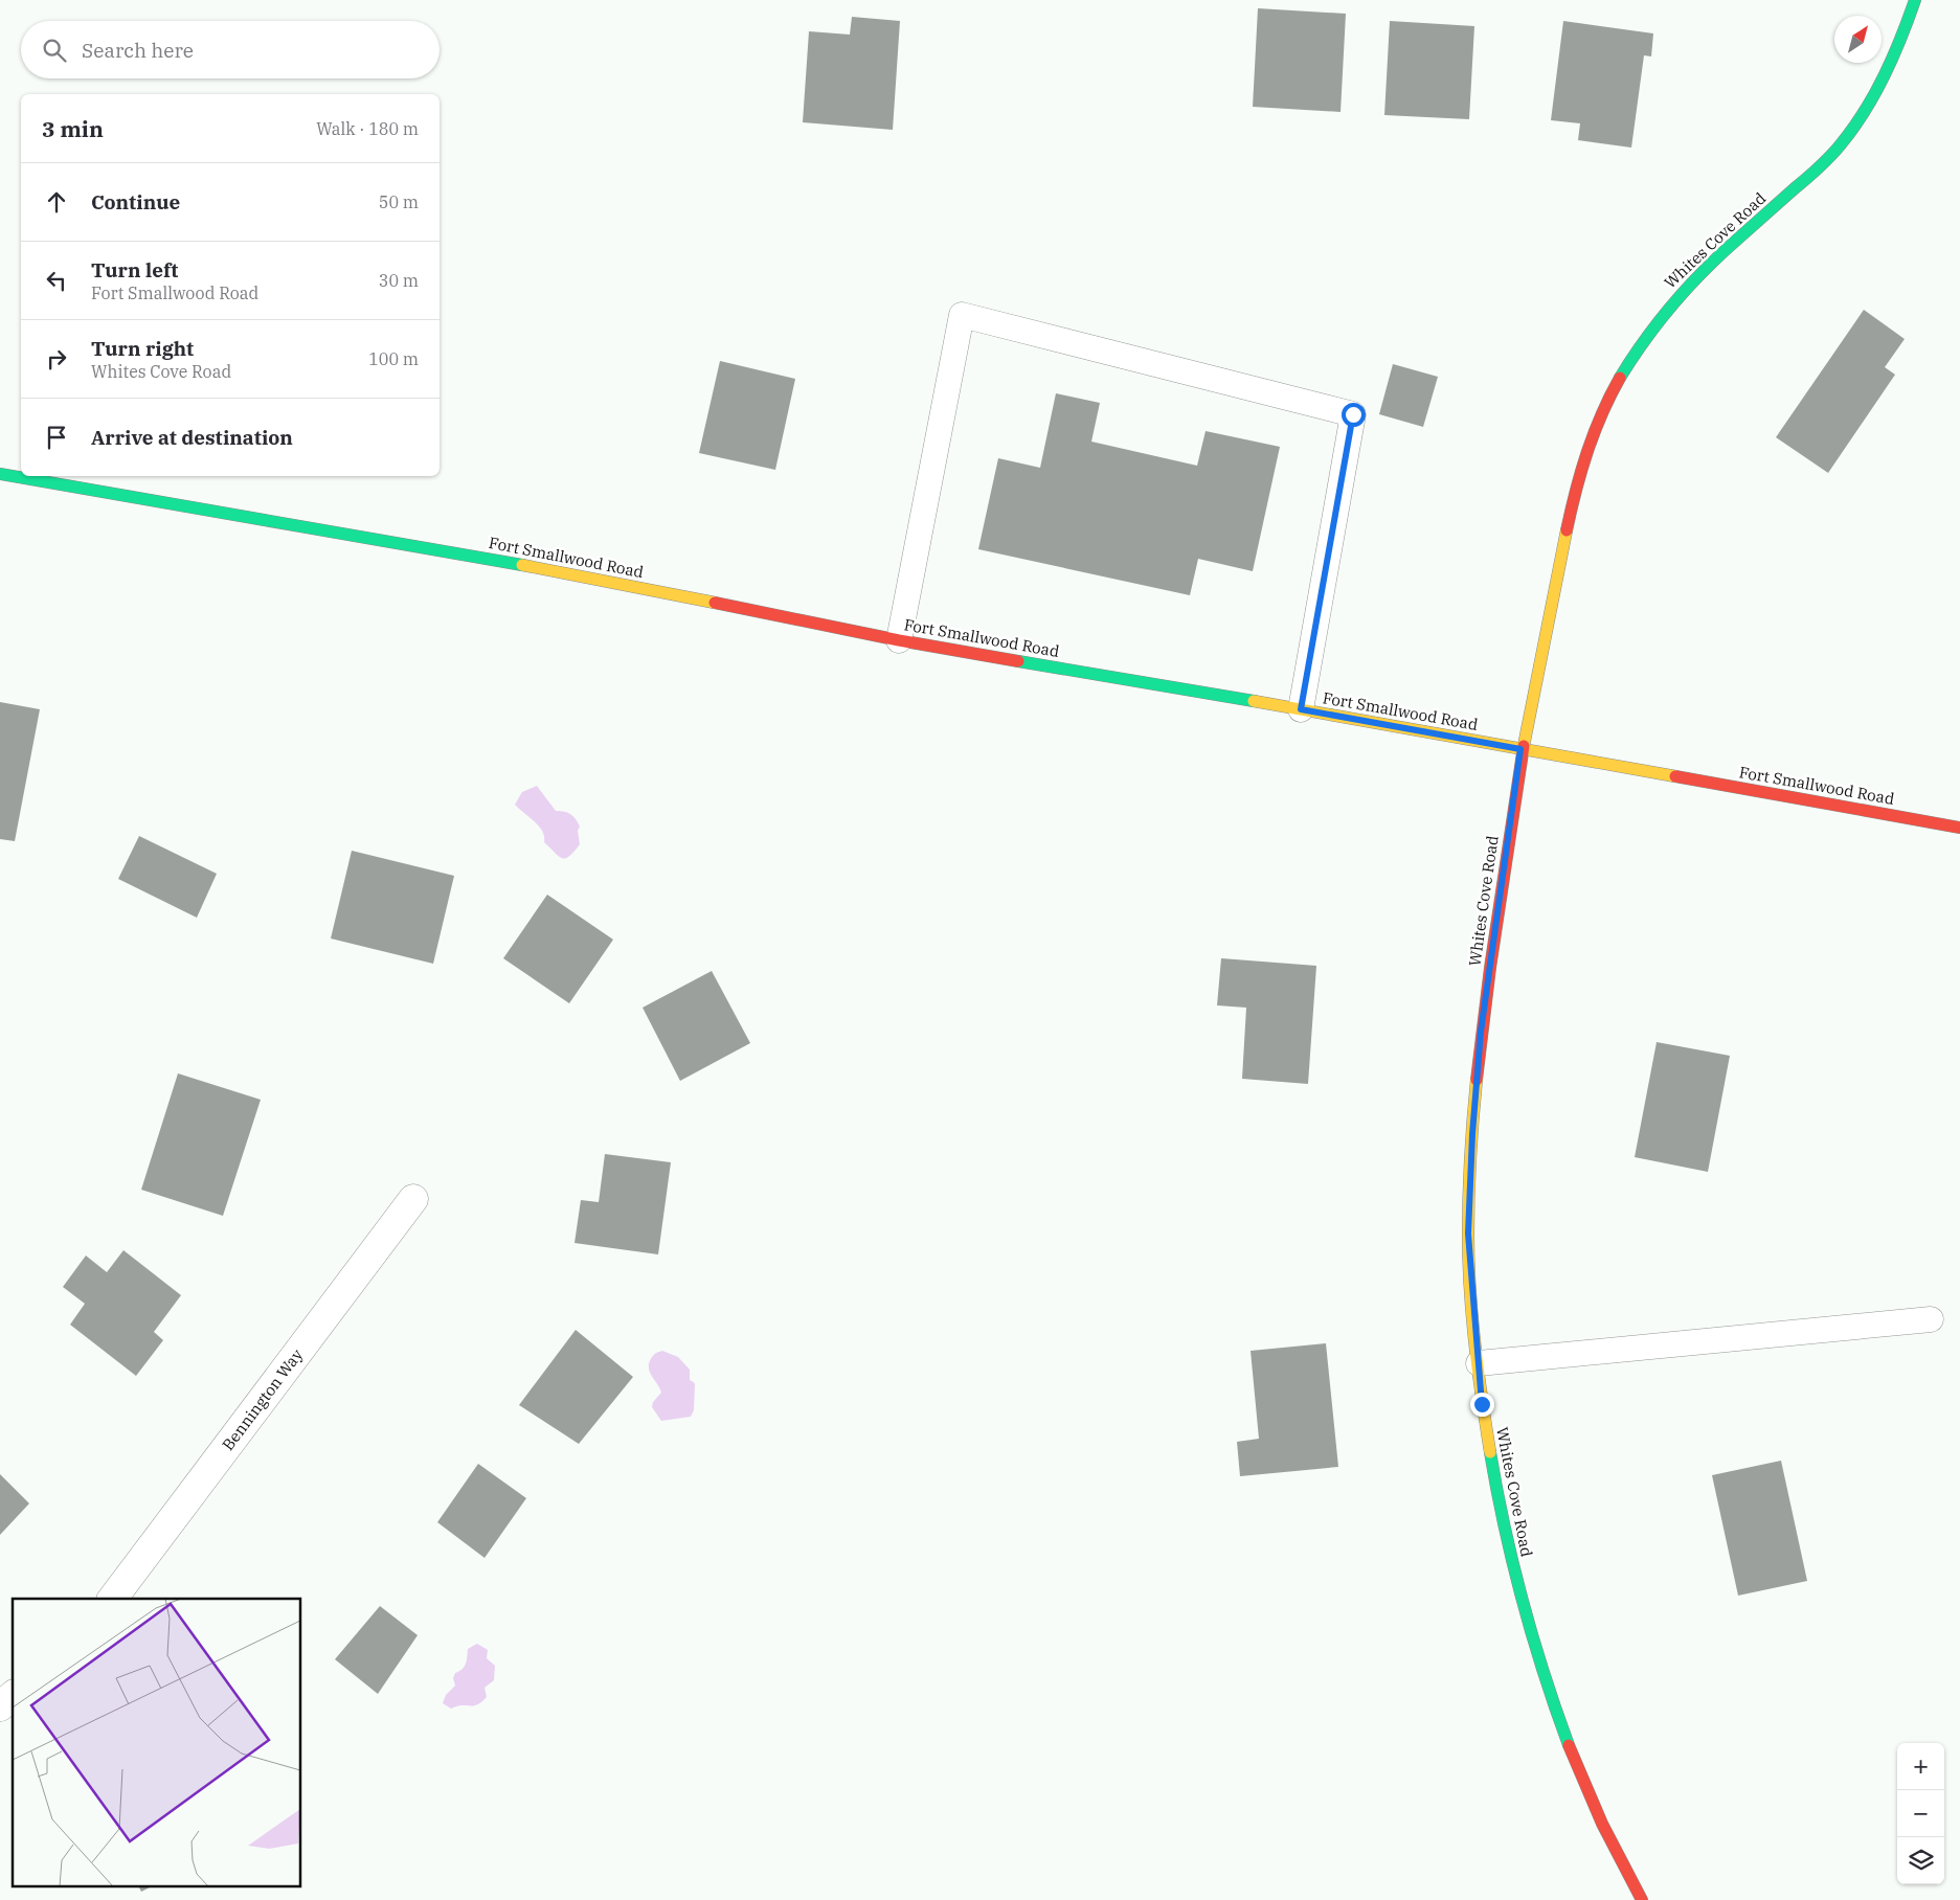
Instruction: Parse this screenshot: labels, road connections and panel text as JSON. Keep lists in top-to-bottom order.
{
  "streets": {
    "street": ["Whites Cove Road", "Fort Smallwood Road", "Bennington Way"]
  },
  "crossings": [
    ["Whites Cove Road", "Fort Smallwood Road"]
  ],
  "north": "top right",
  "page": {
    "search": "Search here",
    "heading": ["3 min", "Walk · 180 m"],
    "list": [
      ["Continue", "50 m"],
      ["Turn left", "Fort Smallwood Road", "30 m"],
      ["Turn right", "Whites Cove Road", "100 m"],
      "Arrive at destination"
    ],
    "map_buttons": ["+", "−"]
  }
}
